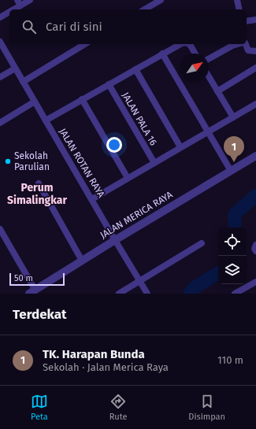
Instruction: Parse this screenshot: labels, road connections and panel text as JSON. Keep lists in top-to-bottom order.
{
  "streets": {
    "street": ["JALAN PALA 16", "JALAN ROTAN RAYA", "JALAN MERICA RAYA"]
  },
  "crossings": [
    ["JALAN ROTAN RAYA", "JALAN MERICA RAYA"]
  ],
  "districts": ["Perum Simalingkar"],
  "places": ["Sekolah Parulian"],
  "scale_bar": "50 m",
  "north": "top right",
  "page": {
    "search": "Cari di sini",
    "pins": "1",
    "scale": "50 m",
    "heading": "Terdekat",
    "list": [
      {
        "mark": "1",
        "name": "TK. Harapan Bunda",
        "note": "Sekolah · Jalan Merica Raya",
        "value": "110 m"
      }
    ],
    "nav": ["Peta", "Rute", "Disimpan"]
  }
}
